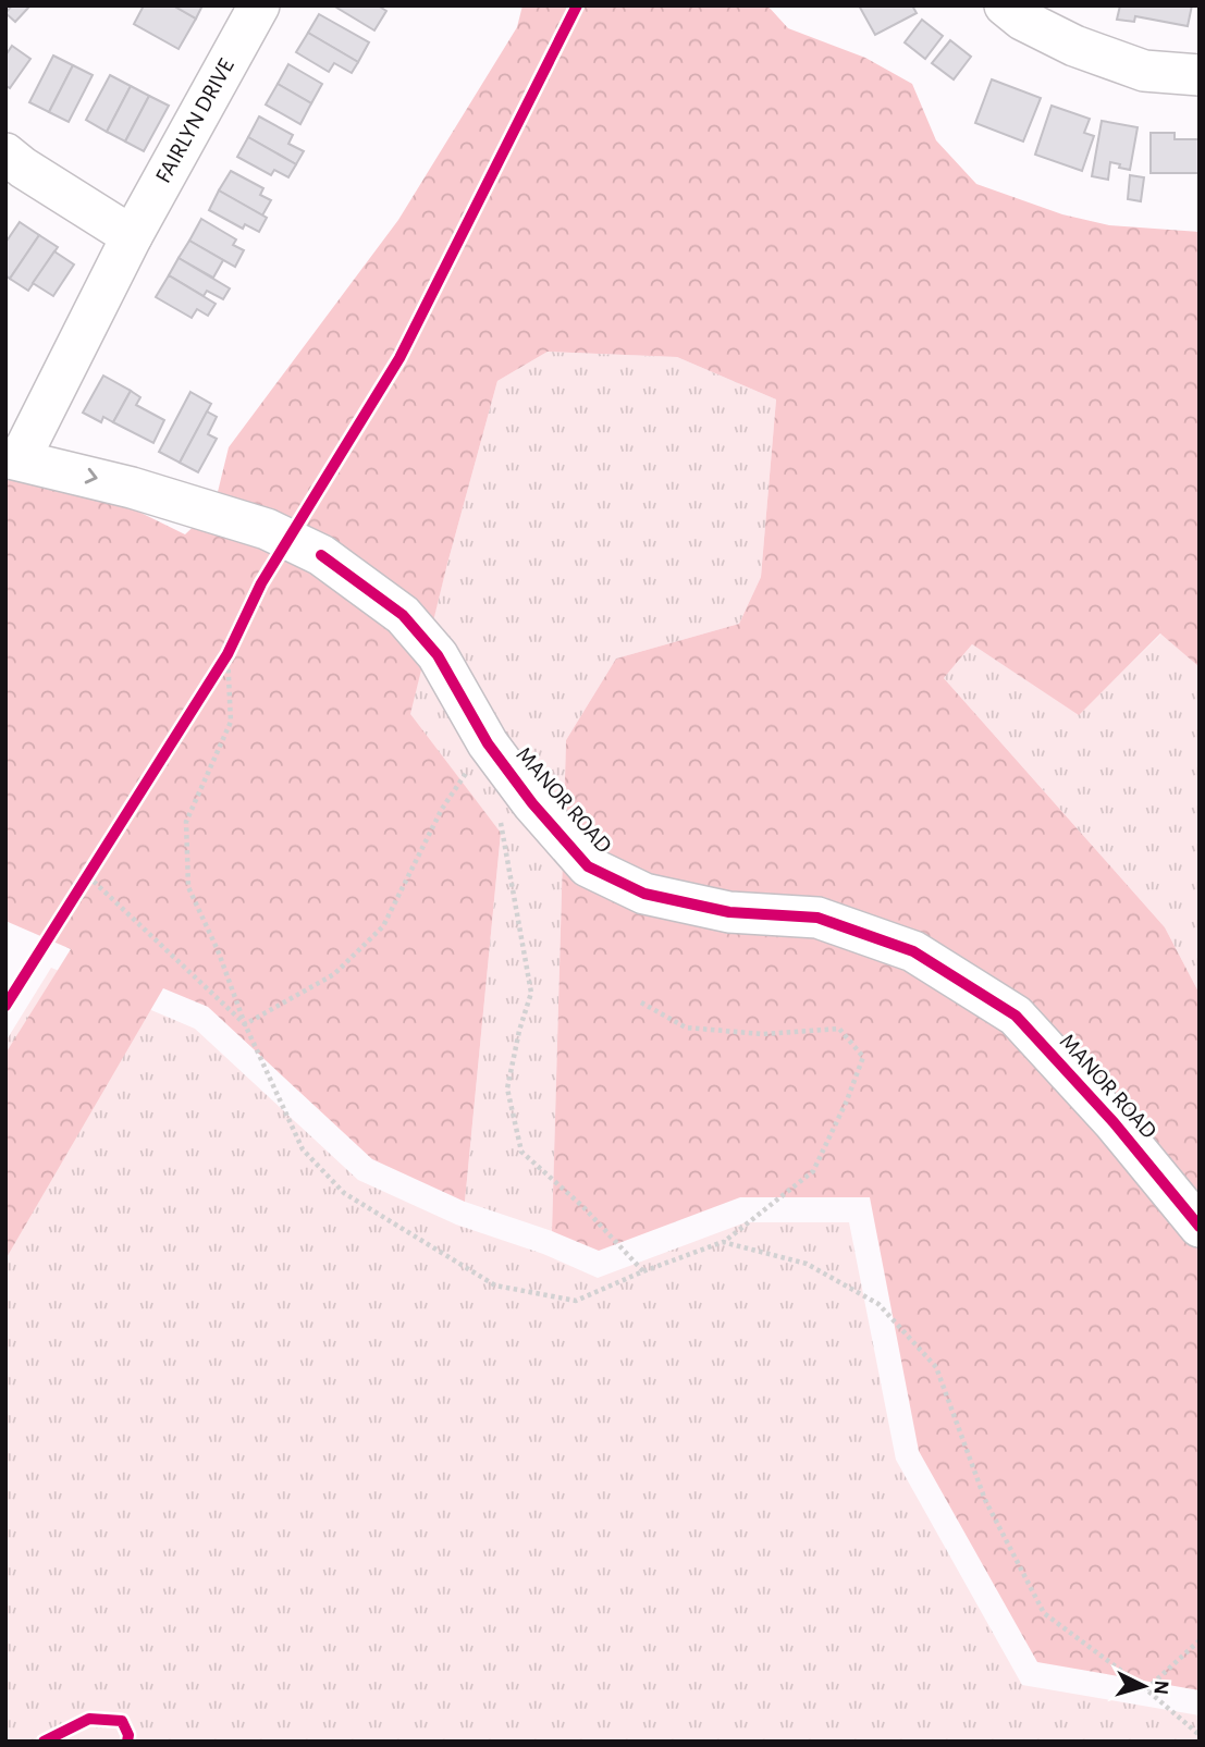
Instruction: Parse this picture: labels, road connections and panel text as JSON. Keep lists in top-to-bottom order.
{
  "streets": {
    "street": ["FAIRLYN DRIVE", "MANOR ROAD"]
  },
  "crossings": [
    ["FAIRLYN DRIVE", "MANOR ROAD"]
  ],
  "one_way": ["MANOR ROAD"],
  "north": "right"
}
